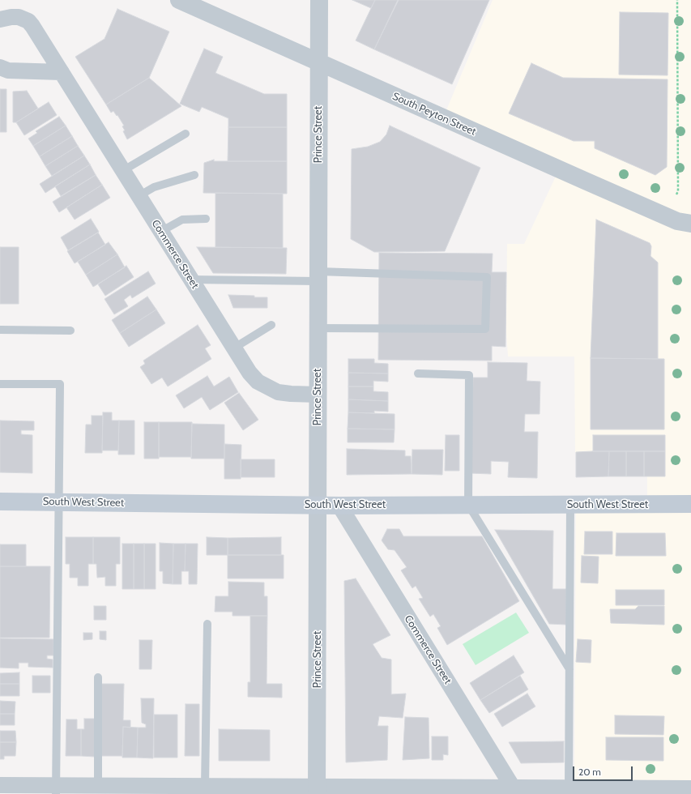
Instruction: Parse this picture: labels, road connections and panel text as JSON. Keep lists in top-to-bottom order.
{
  "streets": {
    "main road": ["South West Street"],
    "street": ["South Peyton Street", "Prince Street", "Commerce Street"]
  },
  "crossings": [
    ["South Peyton Street", "Prince Street"],
    ["Prince Street", "Commerce Street"],
    ["Prince Street", "South West Street"],
    ["Commerce Street", "South West Street"]
  ],
  "scale_bar": "20 m"
}
